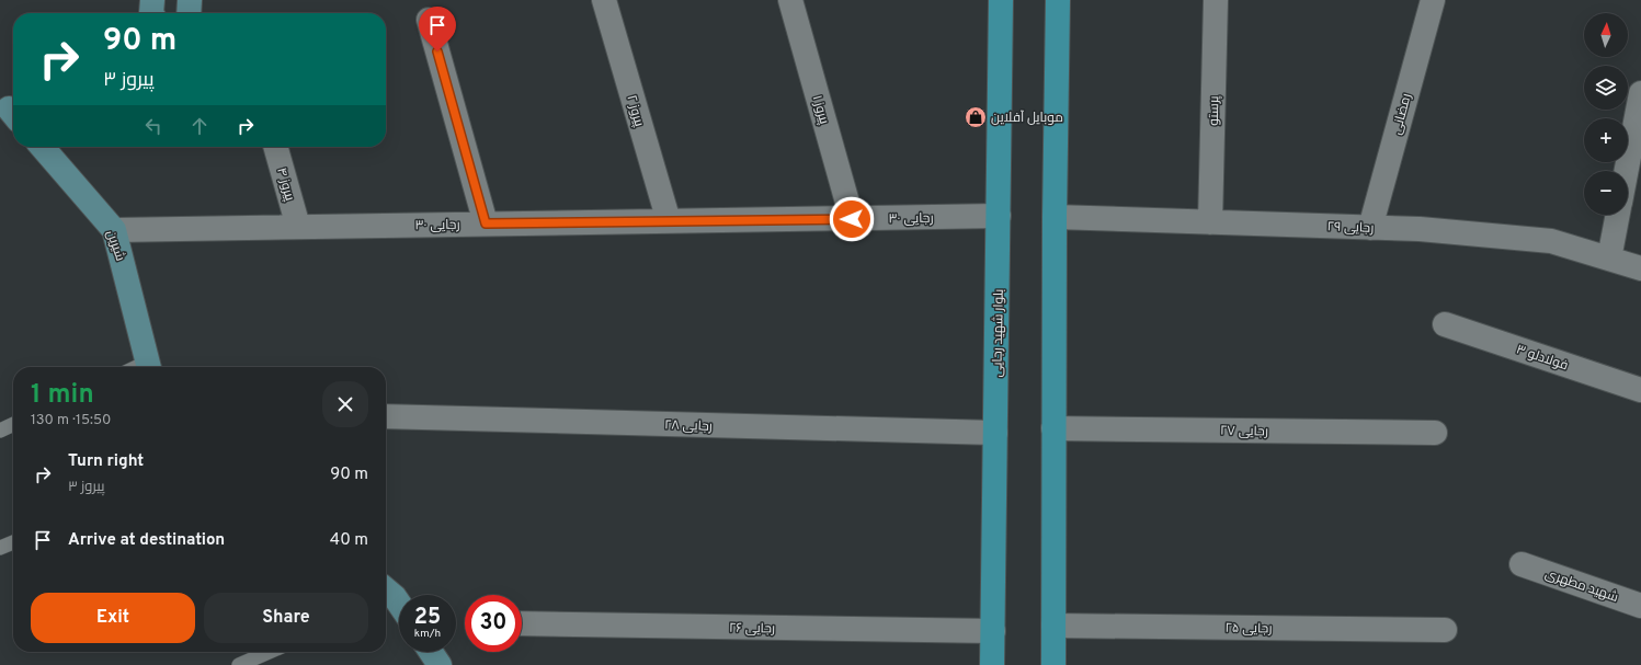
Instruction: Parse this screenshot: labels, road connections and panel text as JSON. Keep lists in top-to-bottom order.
{
  "streets": {
    "main road": ["بلوار شهید رجایی"],
    "street": [
      "پیروز ۱",
      "پیروز ۲",
      "پرستو",
      "رمضانی",
      "پیروز ۴",
      "رجایی ۳۰",
      "رجایی ۲۹",
      "شیرین",
      "فولادلو ۳",
      "رجایی ۲۸",
      "رجایی ۲۷",
      "شهید مطهری",
      "رجایی ۲۶",
      "رجایی ۲۵"
    ]
  },
  "crossings": [
    ["پیروز ۱", "رجایی ۳۰"],
    ["پیروز ۲", "رجایی ۳۰"],
    ["پرستو", "رجایی ۲۹"],
    ["رمضانی", "رجایی ۲۹"],
    ["پیروز ۴", "رجایی ۳۰"],
    ["رجایی ۳۰", "شیرین"],
    ["رجایی ۳۰", "بلوار شهید رجایی"],
    ["بلوار شهید رجایی", "رجایی ۲۸"],
    ["بلوار شهید رجایی", "رجایی ۲۶"]
  ],
  "places": {
    "shop": ["موبایل آفلاین"]
  },
  "north": "top",
  "page": {
    "map_buttons": ["+", "−"],
    "turn": ["90 m", "پیروز ۳"],
    "heading": ["1 min", "130 m · 15:50"],
    "list": [
      {
        "name": "Turn right",
        "note": "پیروز ۳",
        "value": "90 m"
      },
      {
        "name": "Arrive at destination",
        "value": "40 m"
      }
    ],
    "buttons": ["Exit", "Share"],
    "speed": "25 km/h",
    "limit": "30"
  }
}
